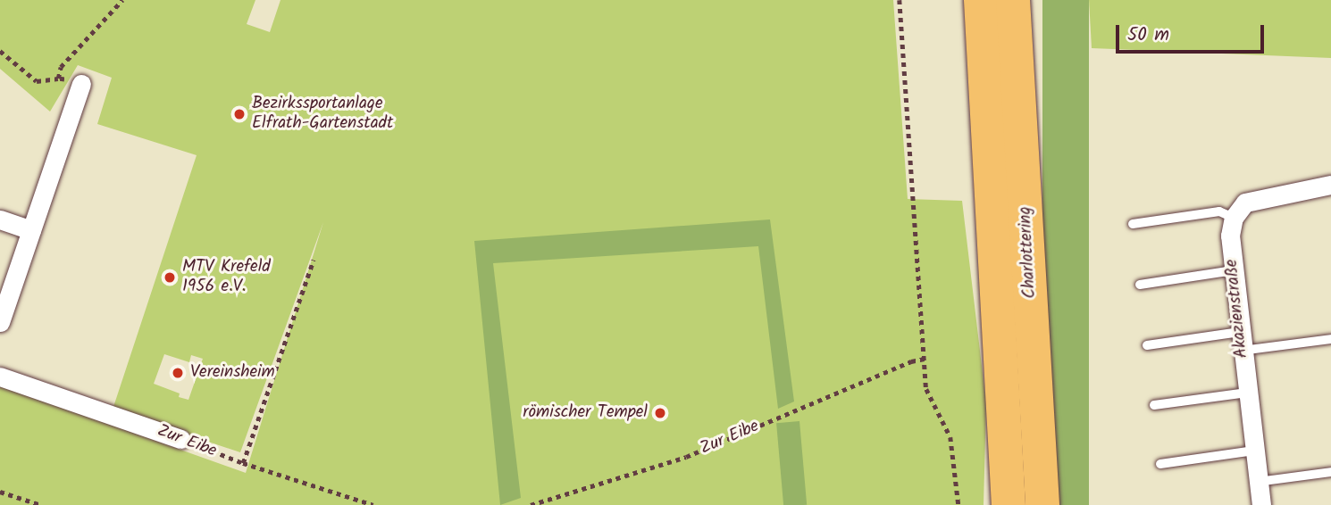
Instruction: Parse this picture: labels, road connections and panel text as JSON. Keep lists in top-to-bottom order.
{
  "streets": {
    "highway": ["Charlottering"],
    "street": ["Akazienstraße", "Zur Eibe"]
  },
  "places": [
    "Bezirkssportanlage Elfrath-Gartenstadt",
    "MTV Krefeld 1956 e.V.",
    "Vereinsheim",
    "römischer Tempel"
  ],
  "scale_bar": "50 m"
}
